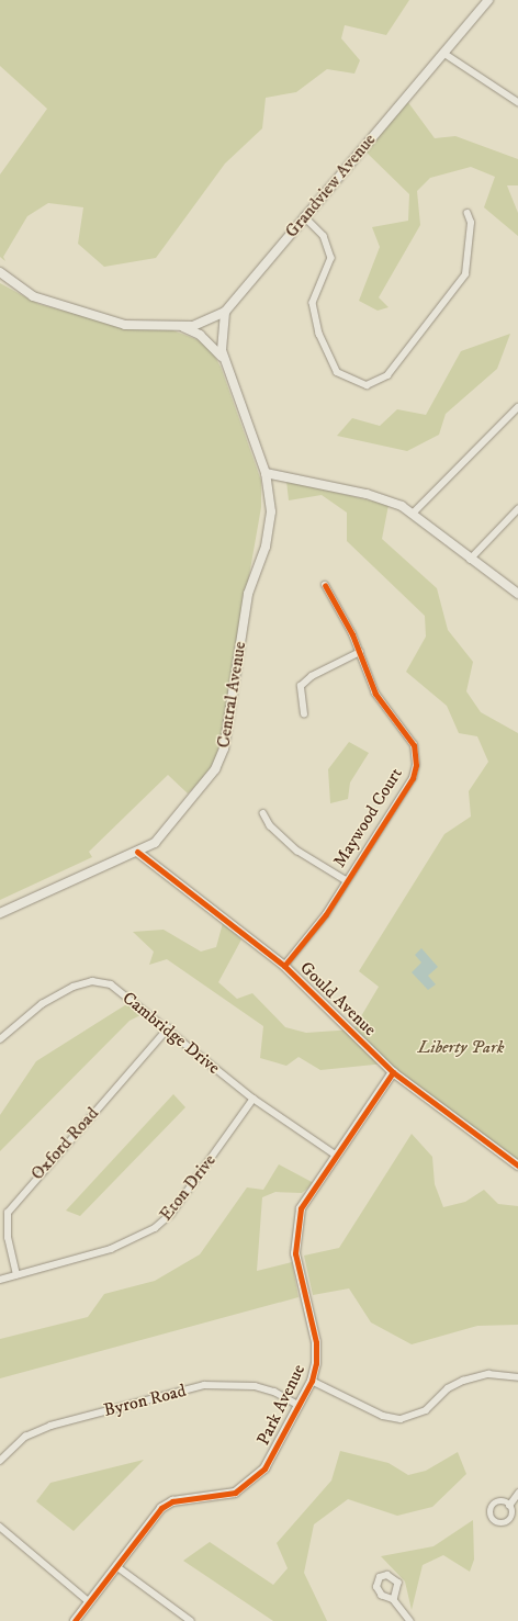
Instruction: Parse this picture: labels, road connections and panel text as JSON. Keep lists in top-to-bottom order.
{
  "streets": {
    "street": [
      "Grandview Avenue",
      "Central Avenue",
      "Maywood Court",
      "Gould Avenue",
      "Cambridge Drive",
      "Oxford Road",
      "Eton Drive",
      "Byron Road",
      "Park Avenue"
    ]
  },
  "crossings": [
    ["Central Avenue", "Gould Avenue"],
    ["Maywood Court", "Gould Avenue"],
    ["Gould Avenue", "Park Avenue"],
    ["Cambridge Drive", "Oxford Road"],
    ["Cambridge Drive", "Eton Drive"],
    ["Cambridge Drive", "Park Avenue"],
    ["Oxford Road", "Eton Drive"],
    ["Byron Road", "Park Avenue"]
  ],
  "parks": ["Liberty Park"]
}
